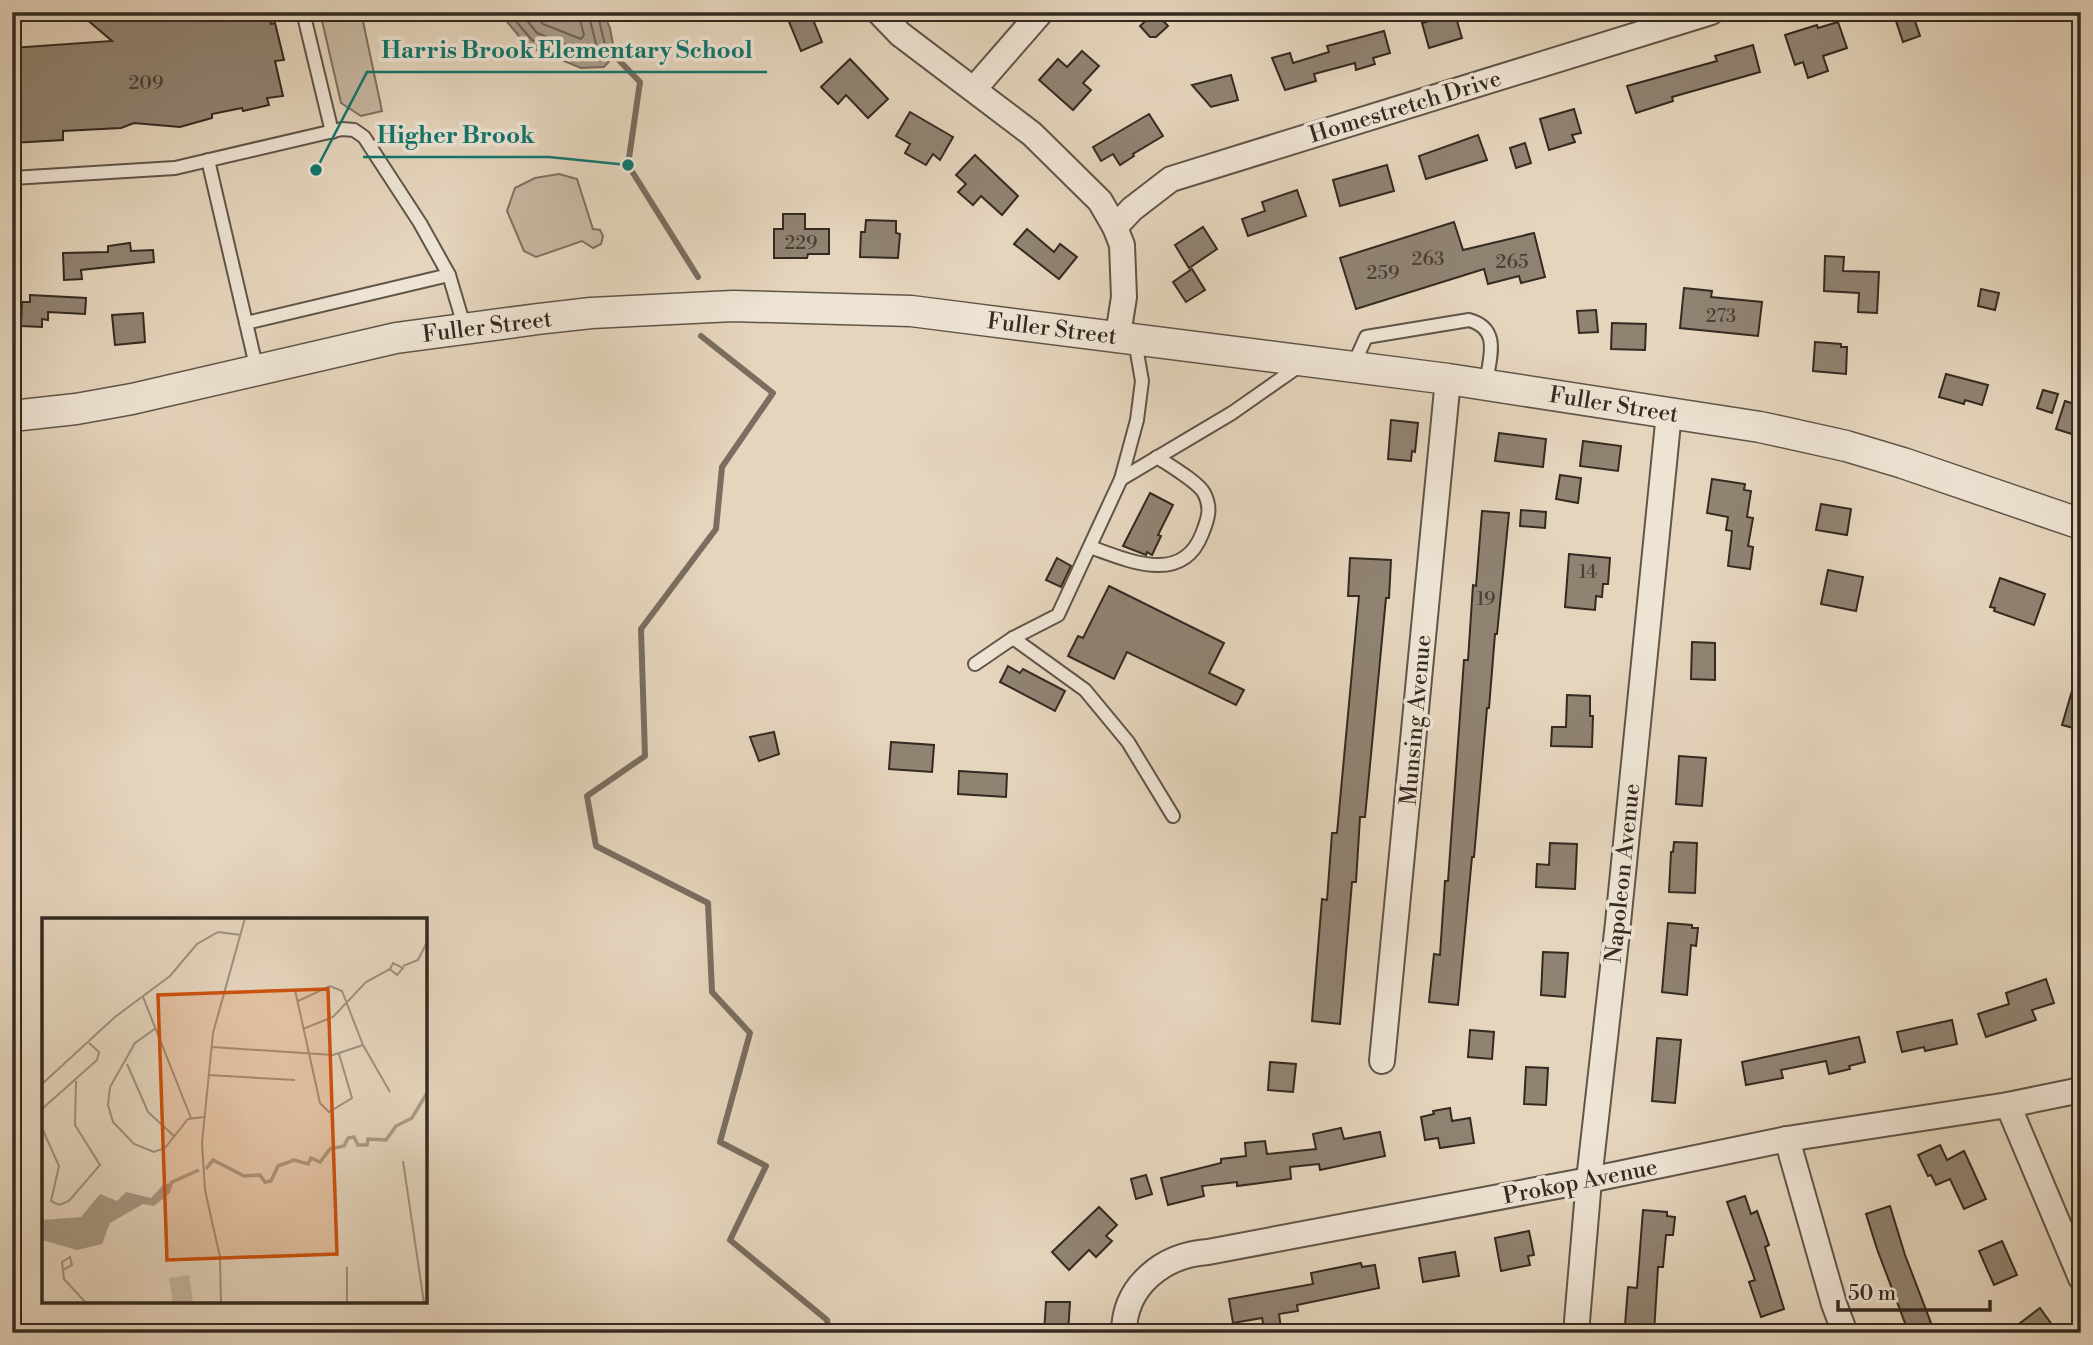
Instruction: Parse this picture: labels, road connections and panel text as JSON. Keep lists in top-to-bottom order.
{
  "streets": {
    "street": [
      "Homestretch Drive",
      "Fuller Street",
      "Munsing Avenue",
      "Napoleon Avenue",
      "Prokop Avenue"
    ]
  },
  "crossings": [
    ["Fuller Street", "Munsing Avenue"],
    ["Fuller Street", "Napoleon Avenue"],
    ["Napoleon Avenue", "Prokop Avenue"]
  ],
  "places": ["Higher Brook", "Harris Brook Elementary School"],
  "house_numbers": [
    "209",
    "229",
    "263",
    "265",
    "259",
    "273",
    "14",
    "19"
  ],
  "scale_bar": "50 m"
}
